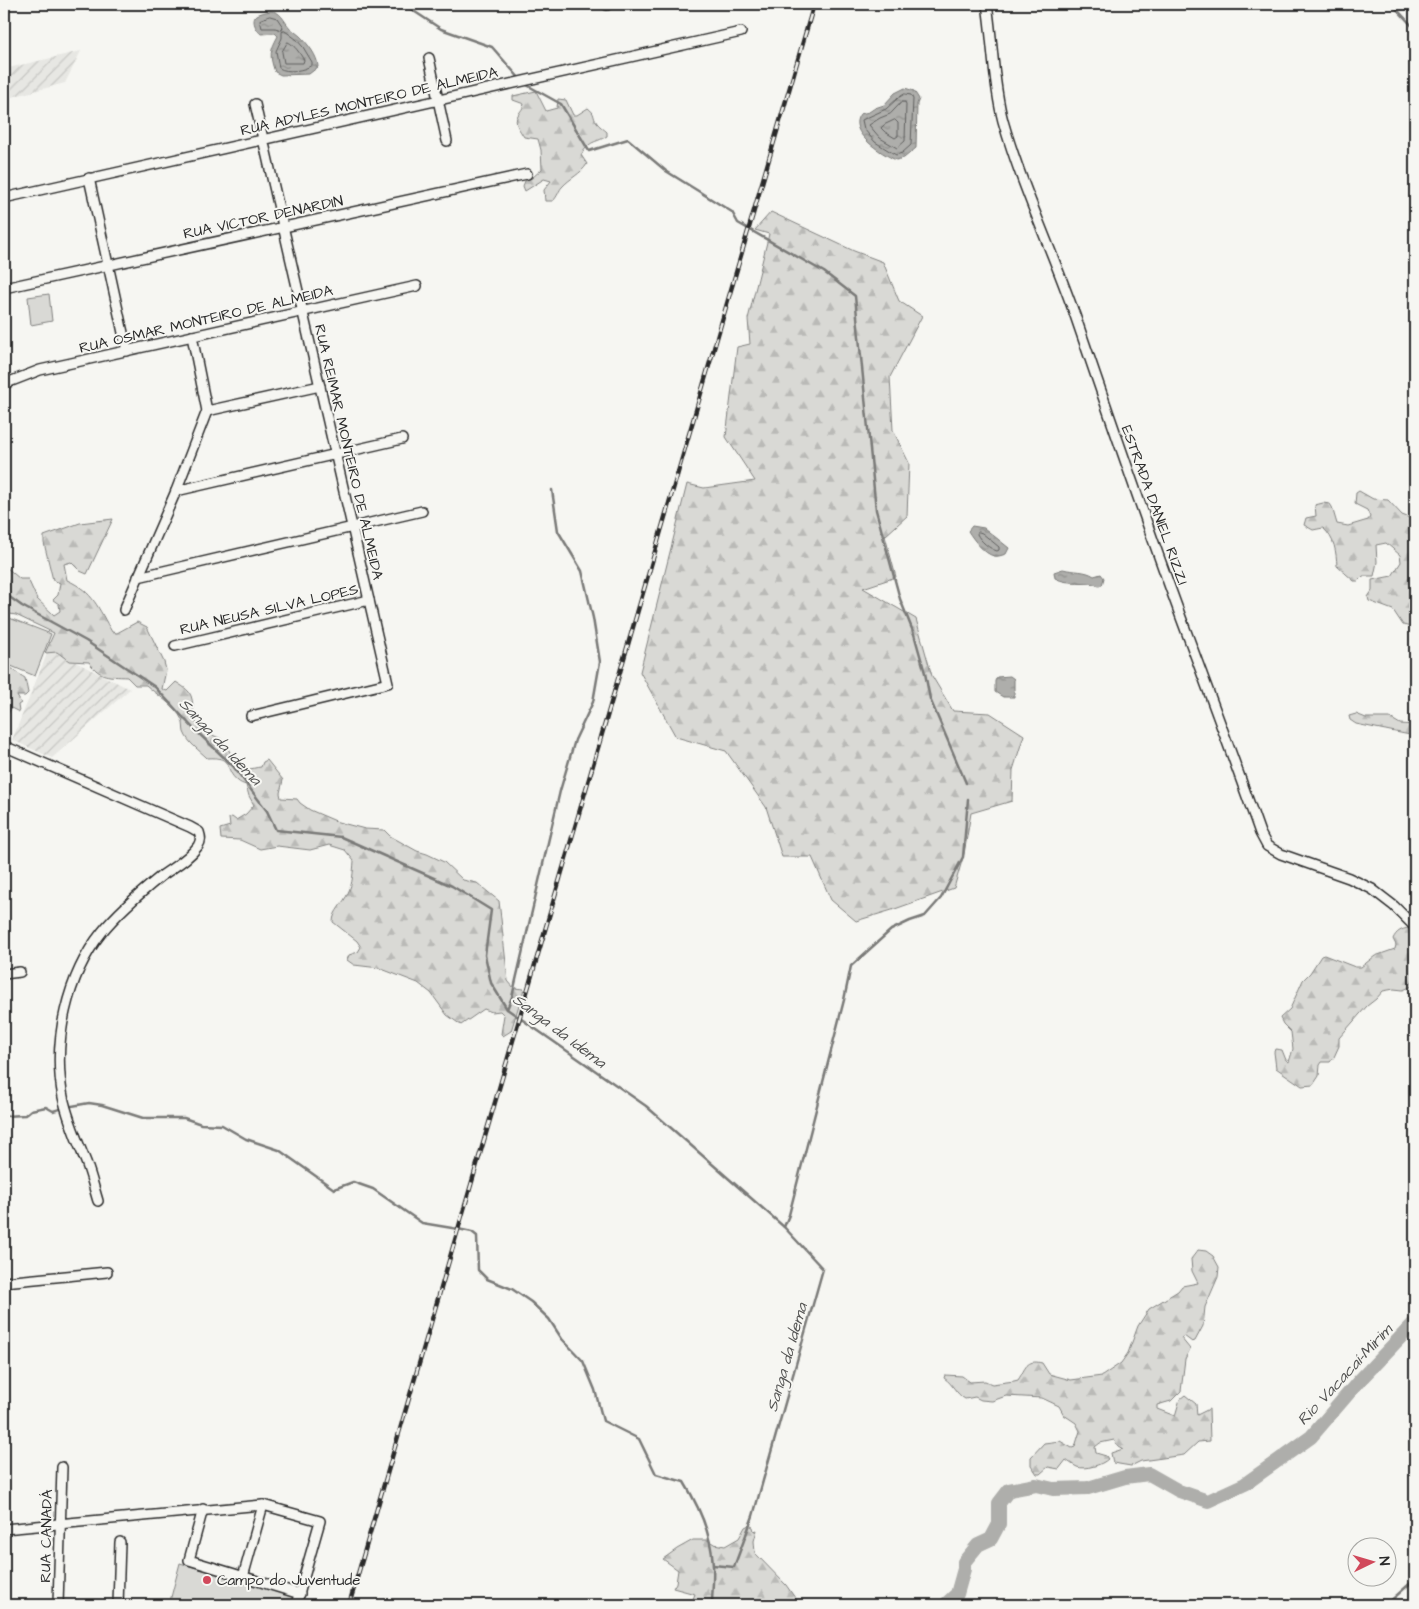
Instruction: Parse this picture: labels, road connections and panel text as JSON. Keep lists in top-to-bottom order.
{
  "streets": {
    "street": [
      "RUA ADYLES MONTEIRO DE ALMEIDA",
      "RUA VICTOR DENARDIN",
      "RUA OSMAR MONTEIRO DE ALMEIDA",
      "RUA REIMAR MONTEIRO DE ALMEIDA",
      "ESTRADA DANIEL RIZZI",
      "RUA NEUSA SILVA LOPES",
      "RUA CANADÁ"
    ]
  },
  "crossings": [
    ["RUA ADYLES MONTEIRO DE ALMEIDA", "RUA REIMAR MONTEIRO DE ALMEIDA"],
    ["RUA VICTOR DENARDIN", "RUA REIMAR MONTEIRO DE ALMEIDA"],
    ["RUA OSMAR MONTEIRO DE ALMEIDA", "RUA REIMAR MONTEIRO DE ALMEIDA"],
    ["RUA REIMAR MONTEIRO DE ALMEIDA", "RUA NEUSA SILVA LOPES"]
  ],
  "water": ["Sanga da Idema", "Rio Vacacaí-Mirim"],
  "places": ["Campo do Juventude"],
  "north": "right"
}
